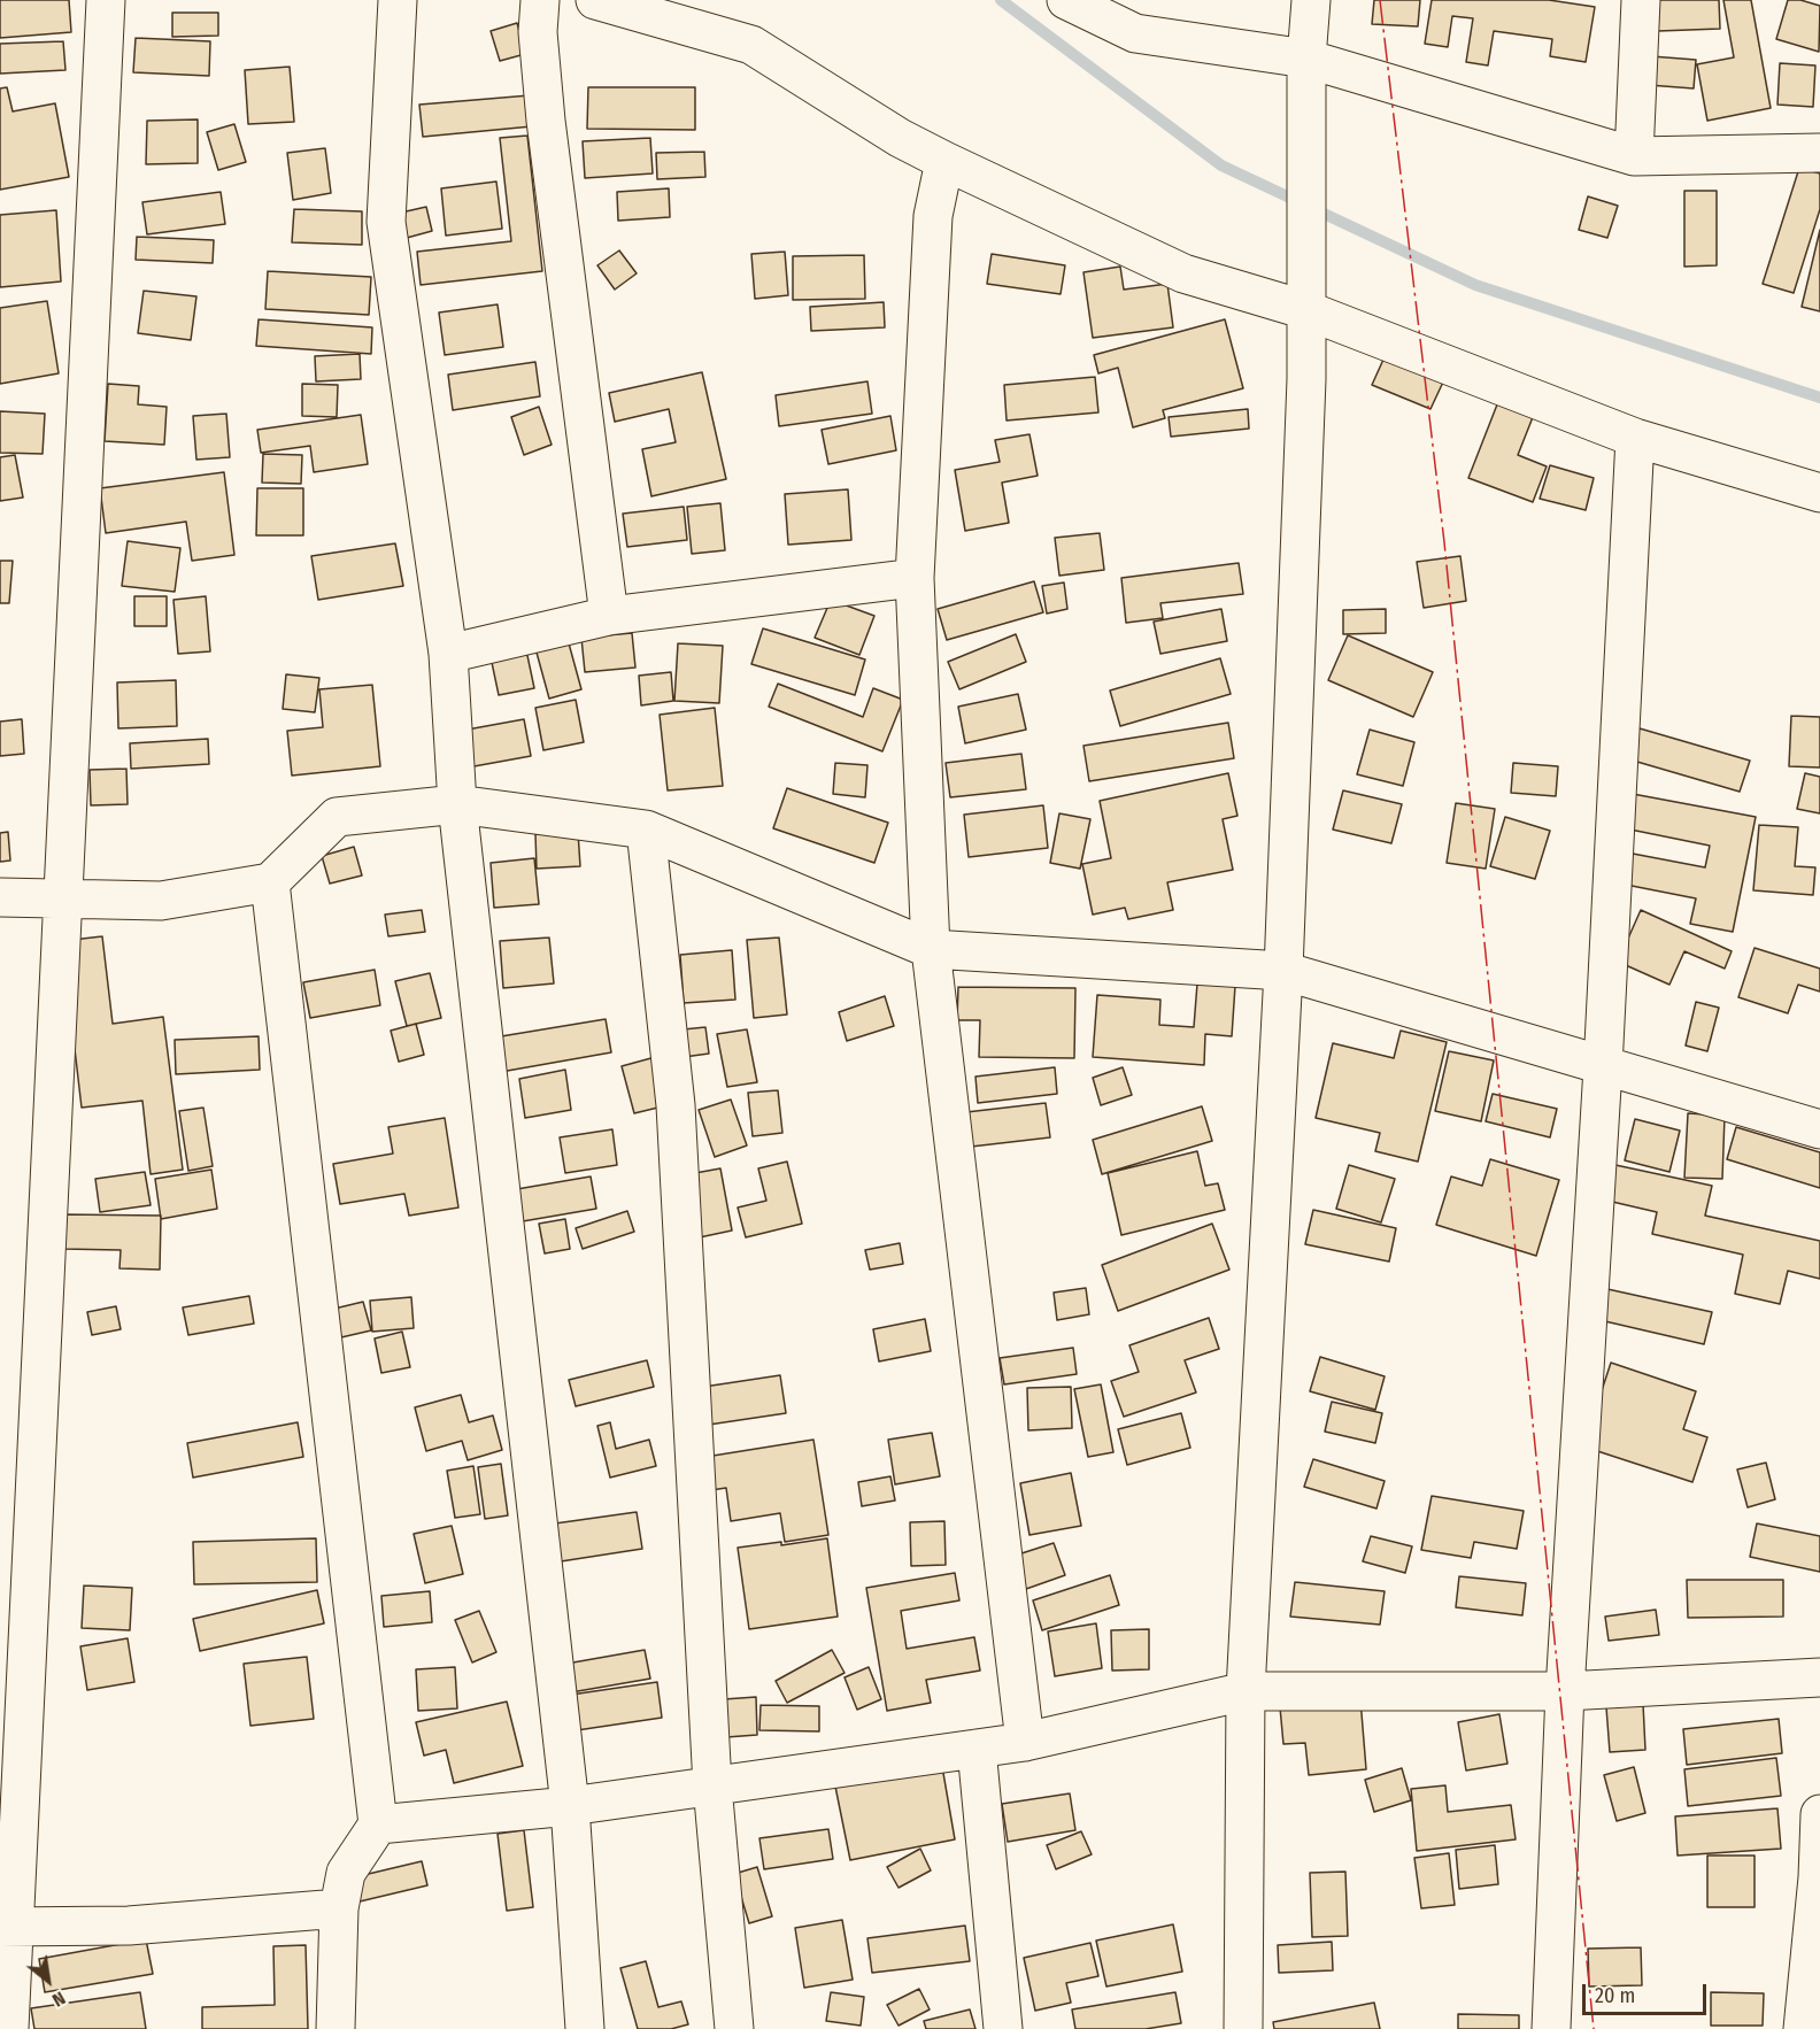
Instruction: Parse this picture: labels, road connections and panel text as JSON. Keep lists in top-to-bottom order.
{
  "scale_bar": "20 m",
  "north": "bottom right"
}
